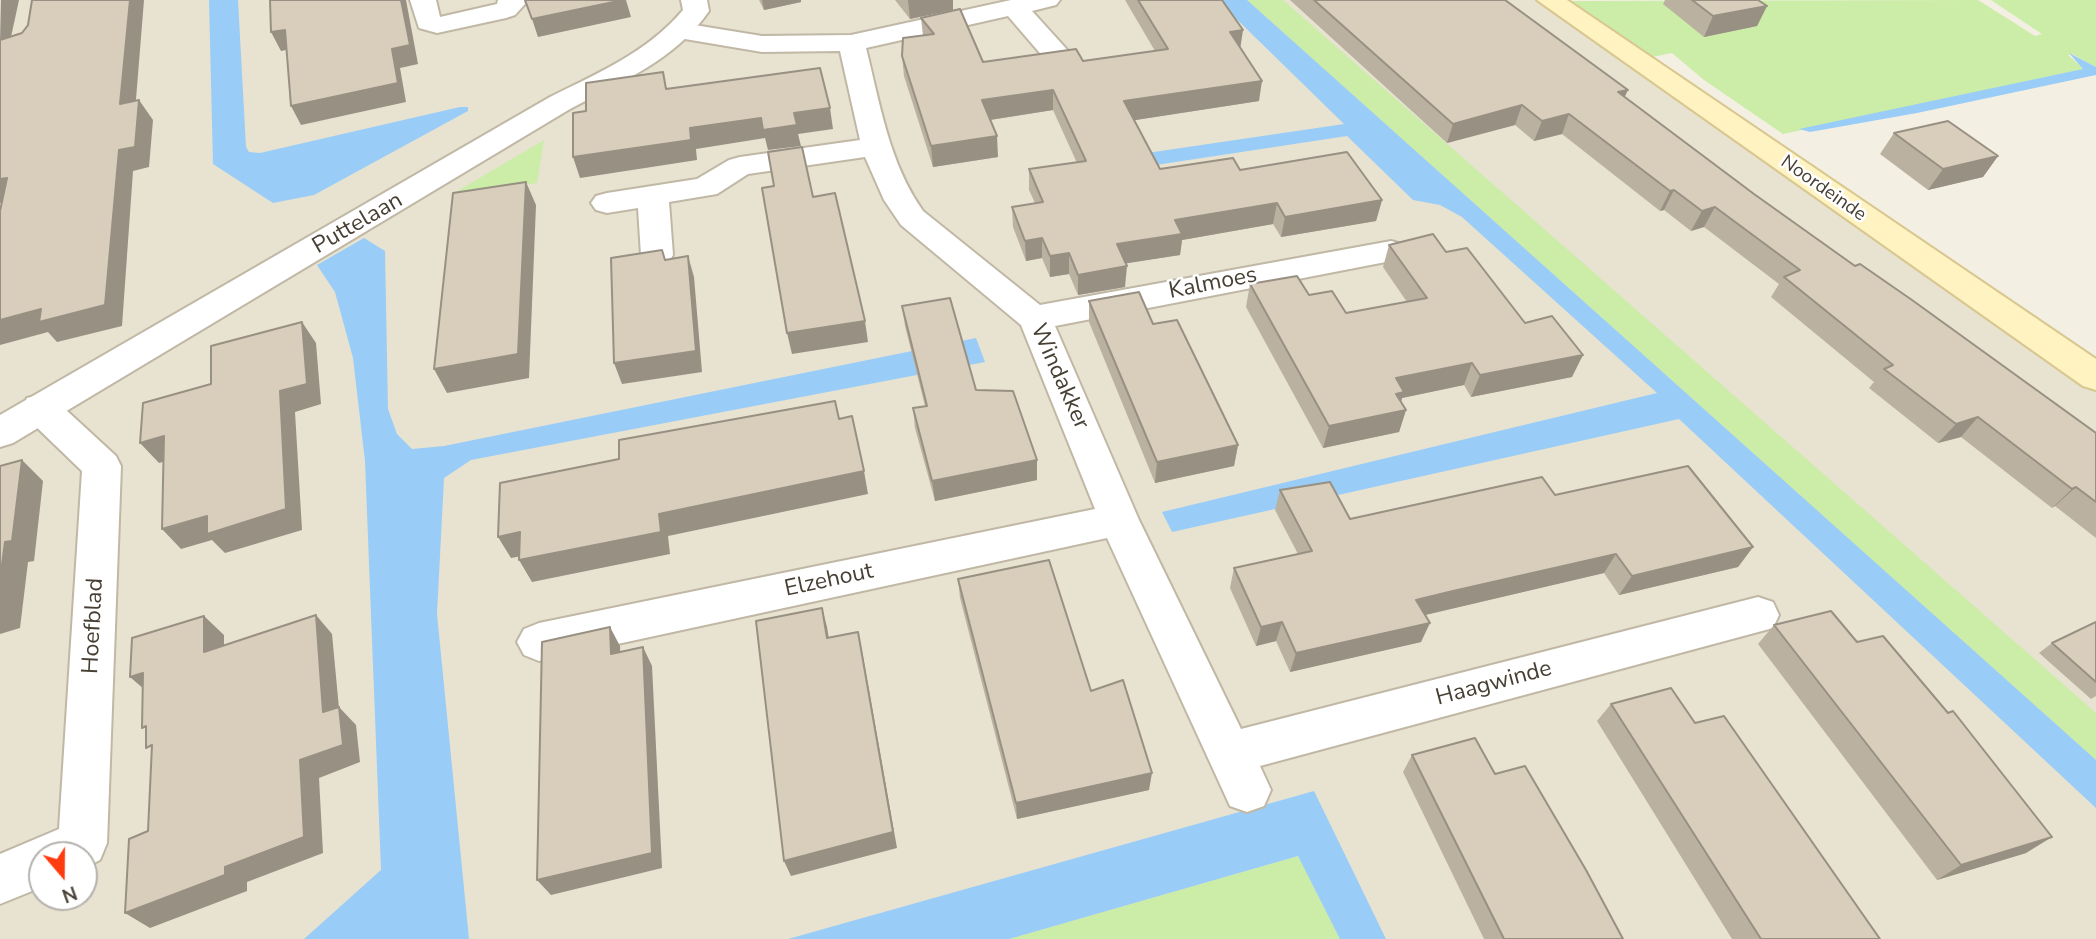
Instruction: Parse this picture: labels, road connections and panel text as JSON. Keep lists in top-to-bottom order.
{
  "streets": {
    "main road": ["Noordeinde"],
    "street": [
      "Puttelaan",
      "Kalmoes",
      "Windakker",
      "Elzehout",
      "Hoefblad",
      "Haagwinde"
    ]
  },
  "crossings": [
    ["Puttelaan", "Hoefblad"],
    ["Kalmoes", "Windakker"],
    ["Windakker", "Elzehout"],
    ["Windakker", "Haagwinde"]
  ],
  "north": "bottom"
}
